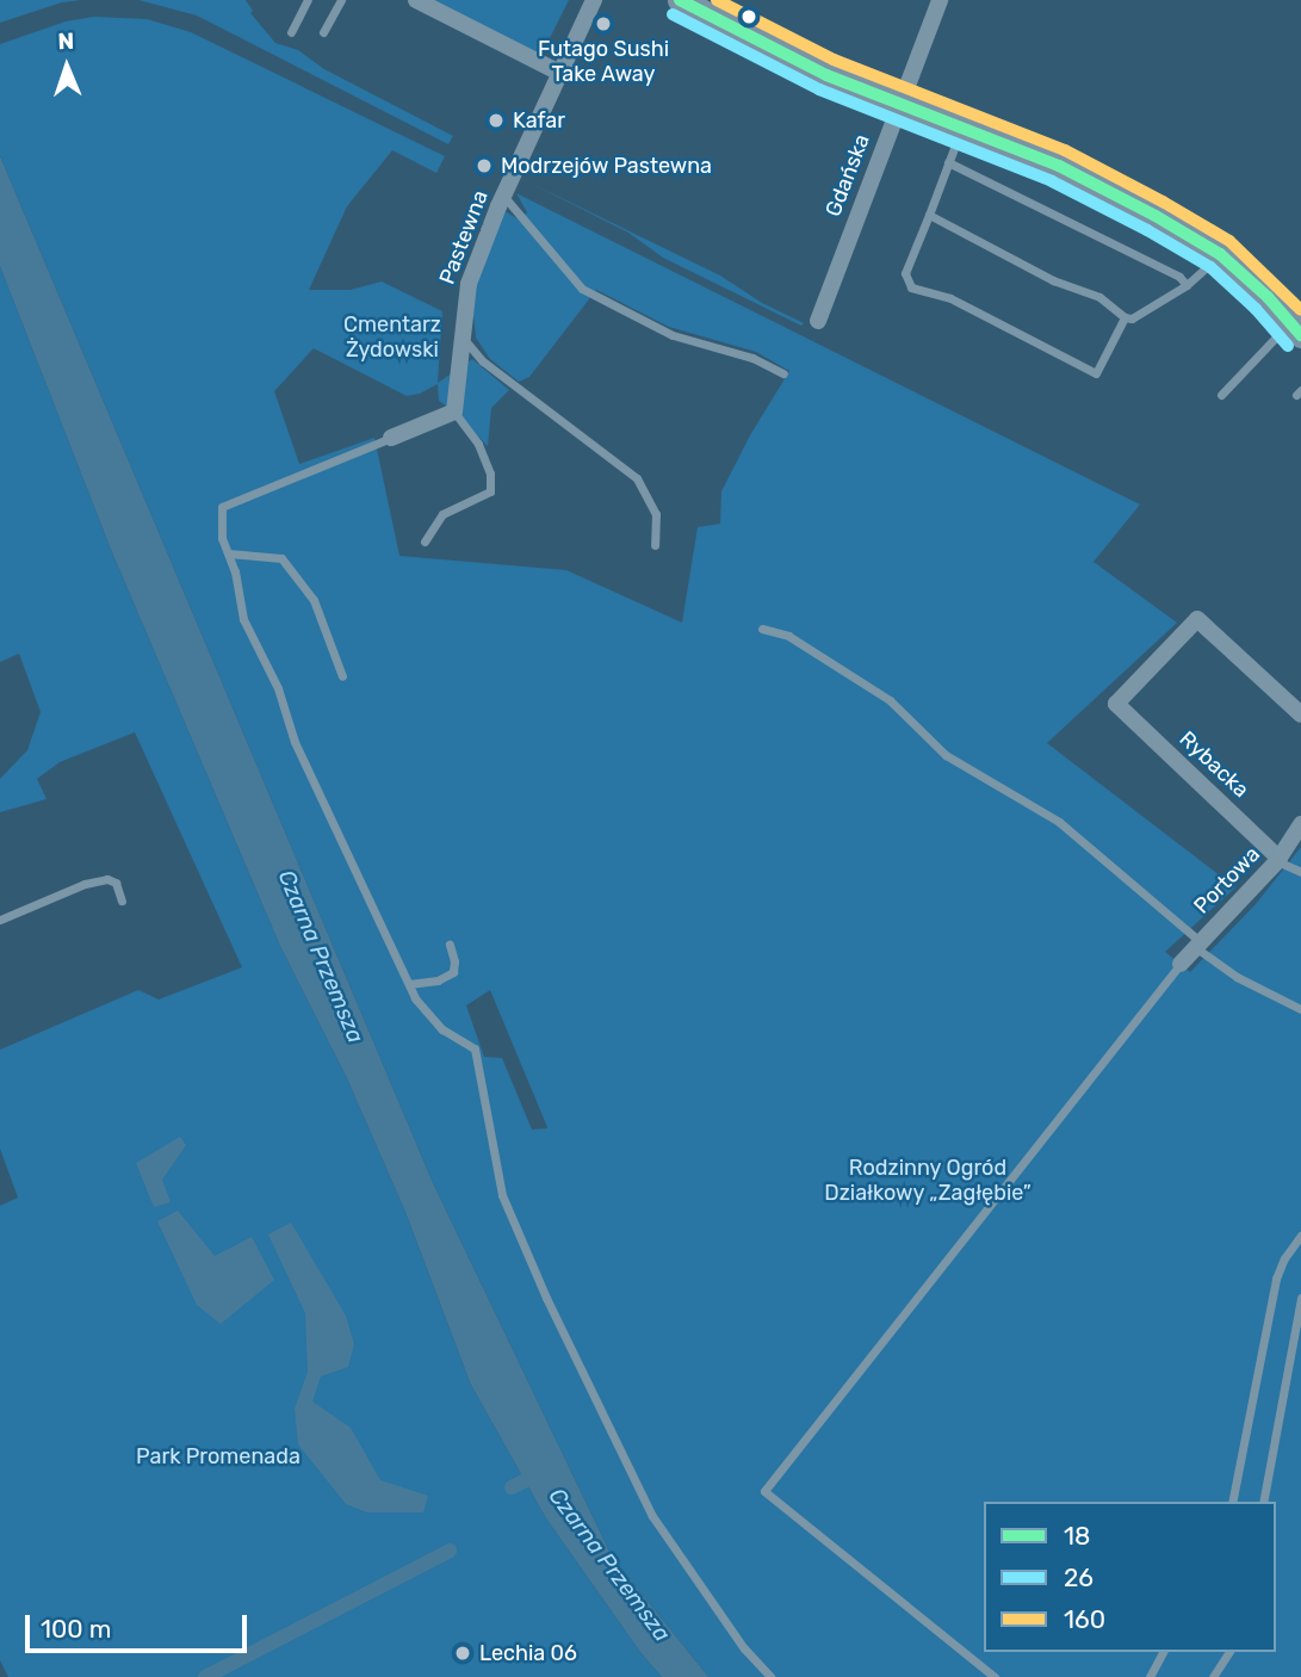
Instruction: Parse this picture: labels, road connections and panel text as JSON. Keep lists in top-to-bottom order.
{
  "streets": {
    "street": [
      "Gdańska",
      "Pastewna",
      "Rybacka",
      "Portowa"
    ]
  },
  "crossings": [
    ["Rybacka", "Portowa"]
  ],
  "water": ["Czarna Przemsza"],
  "parks": ["Cmentarz Żydowski", "Rodzinny Ogród Działkowy „Zagłębie”", "Park Promenada"],
  "places": [
    "Futago Sushi Take Away",
    "Kafar",
    "Modrzejów Pastewna",
    "Lechia 06"
  ],
  "lines": ["transit line 18", "transit line 160", "transit line 26"],
  "legend": ["18", "26", "160"],
  "scale_bar": "100 m",
  "north": "top"
}
